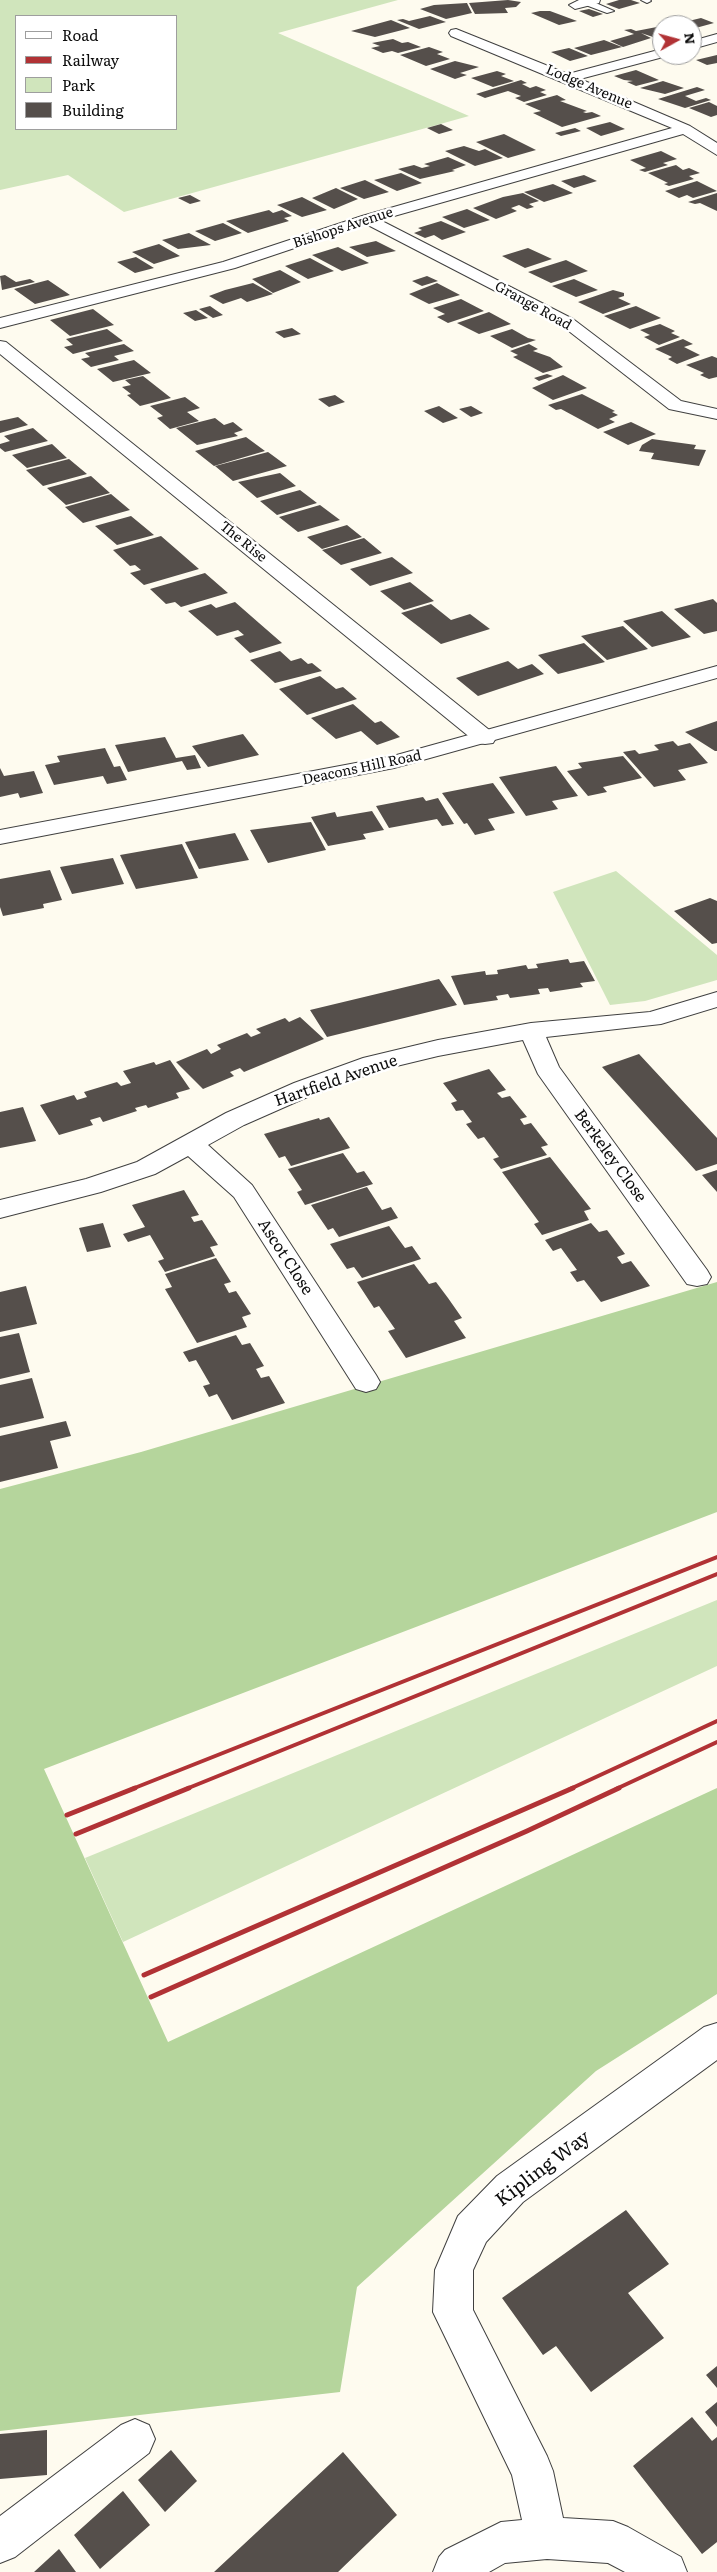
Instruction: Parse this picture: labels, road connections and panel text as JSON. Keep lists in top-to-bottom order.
{
  "streets": {
    "street": [
      "Lodge Avenue",
      "Bishops Avenue",
      "Grange Road",
      "The Rise",
      "Deacons Hill Road",
      "Hartfield Avenue",
      "Berkeley Close",
      "Ascot Close",
      "Kipling Way"
    ]
  },
  "crossings": [
    ["Lodge Avenue", "Bishops Avenue"],
    ["Bishops Avenue", "Grange Road"],
    ["The Rise", "Deacons Hill Road"],
    ["Hartfield Avenue", "Berkeley Close"],
    ["Hartfield Avenue", "Ascot Close"]
  ],
  "legend": [
    "Road",
    "Railway",
    "Park",
    "Building"
  ],
  "north": "right"
}
